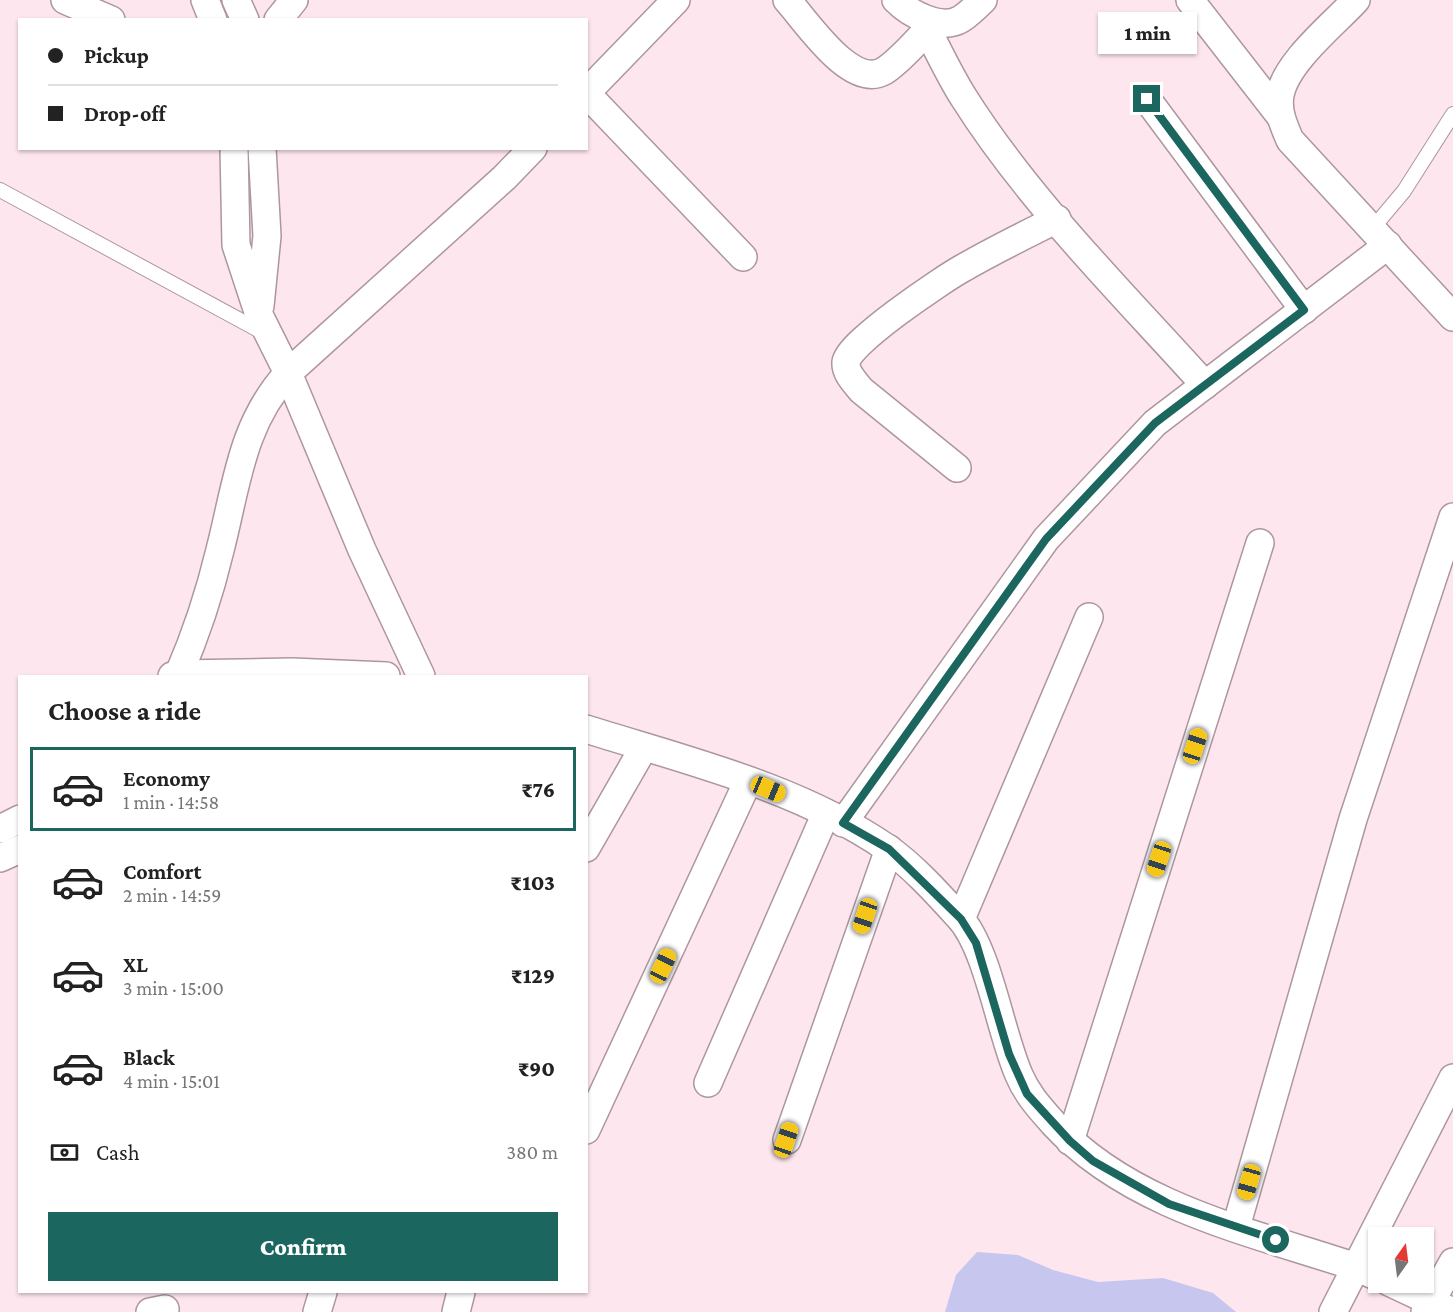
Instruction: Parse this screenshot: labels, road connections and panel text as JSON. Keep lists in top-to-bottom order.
{
  "north": "top",
  "page": {
    "bubble": "1 min",
    "banner": ["Pickup", "Drop-off"],
    "heading": "Choose a ride",
    "list": [
      {
        "name": "Economy",
        "note": "1 min · 14:58",
        "value": "₹76"
      },
      {
        "name": "Comfort",
        "note": "2 min · 14:59",
        "value": "₹103"
      },
      {
        "name": "XL",
        "note": "3 min · 15:00",
        "value": "₹129"
      },
      {
        "name": "Black",
        "note": "4 min · 15:01",
        "value": "₹90"
      }
    ],
    "pay": ["Cash", "380 m"],
    "buttons": "Confirm"
  }
}
